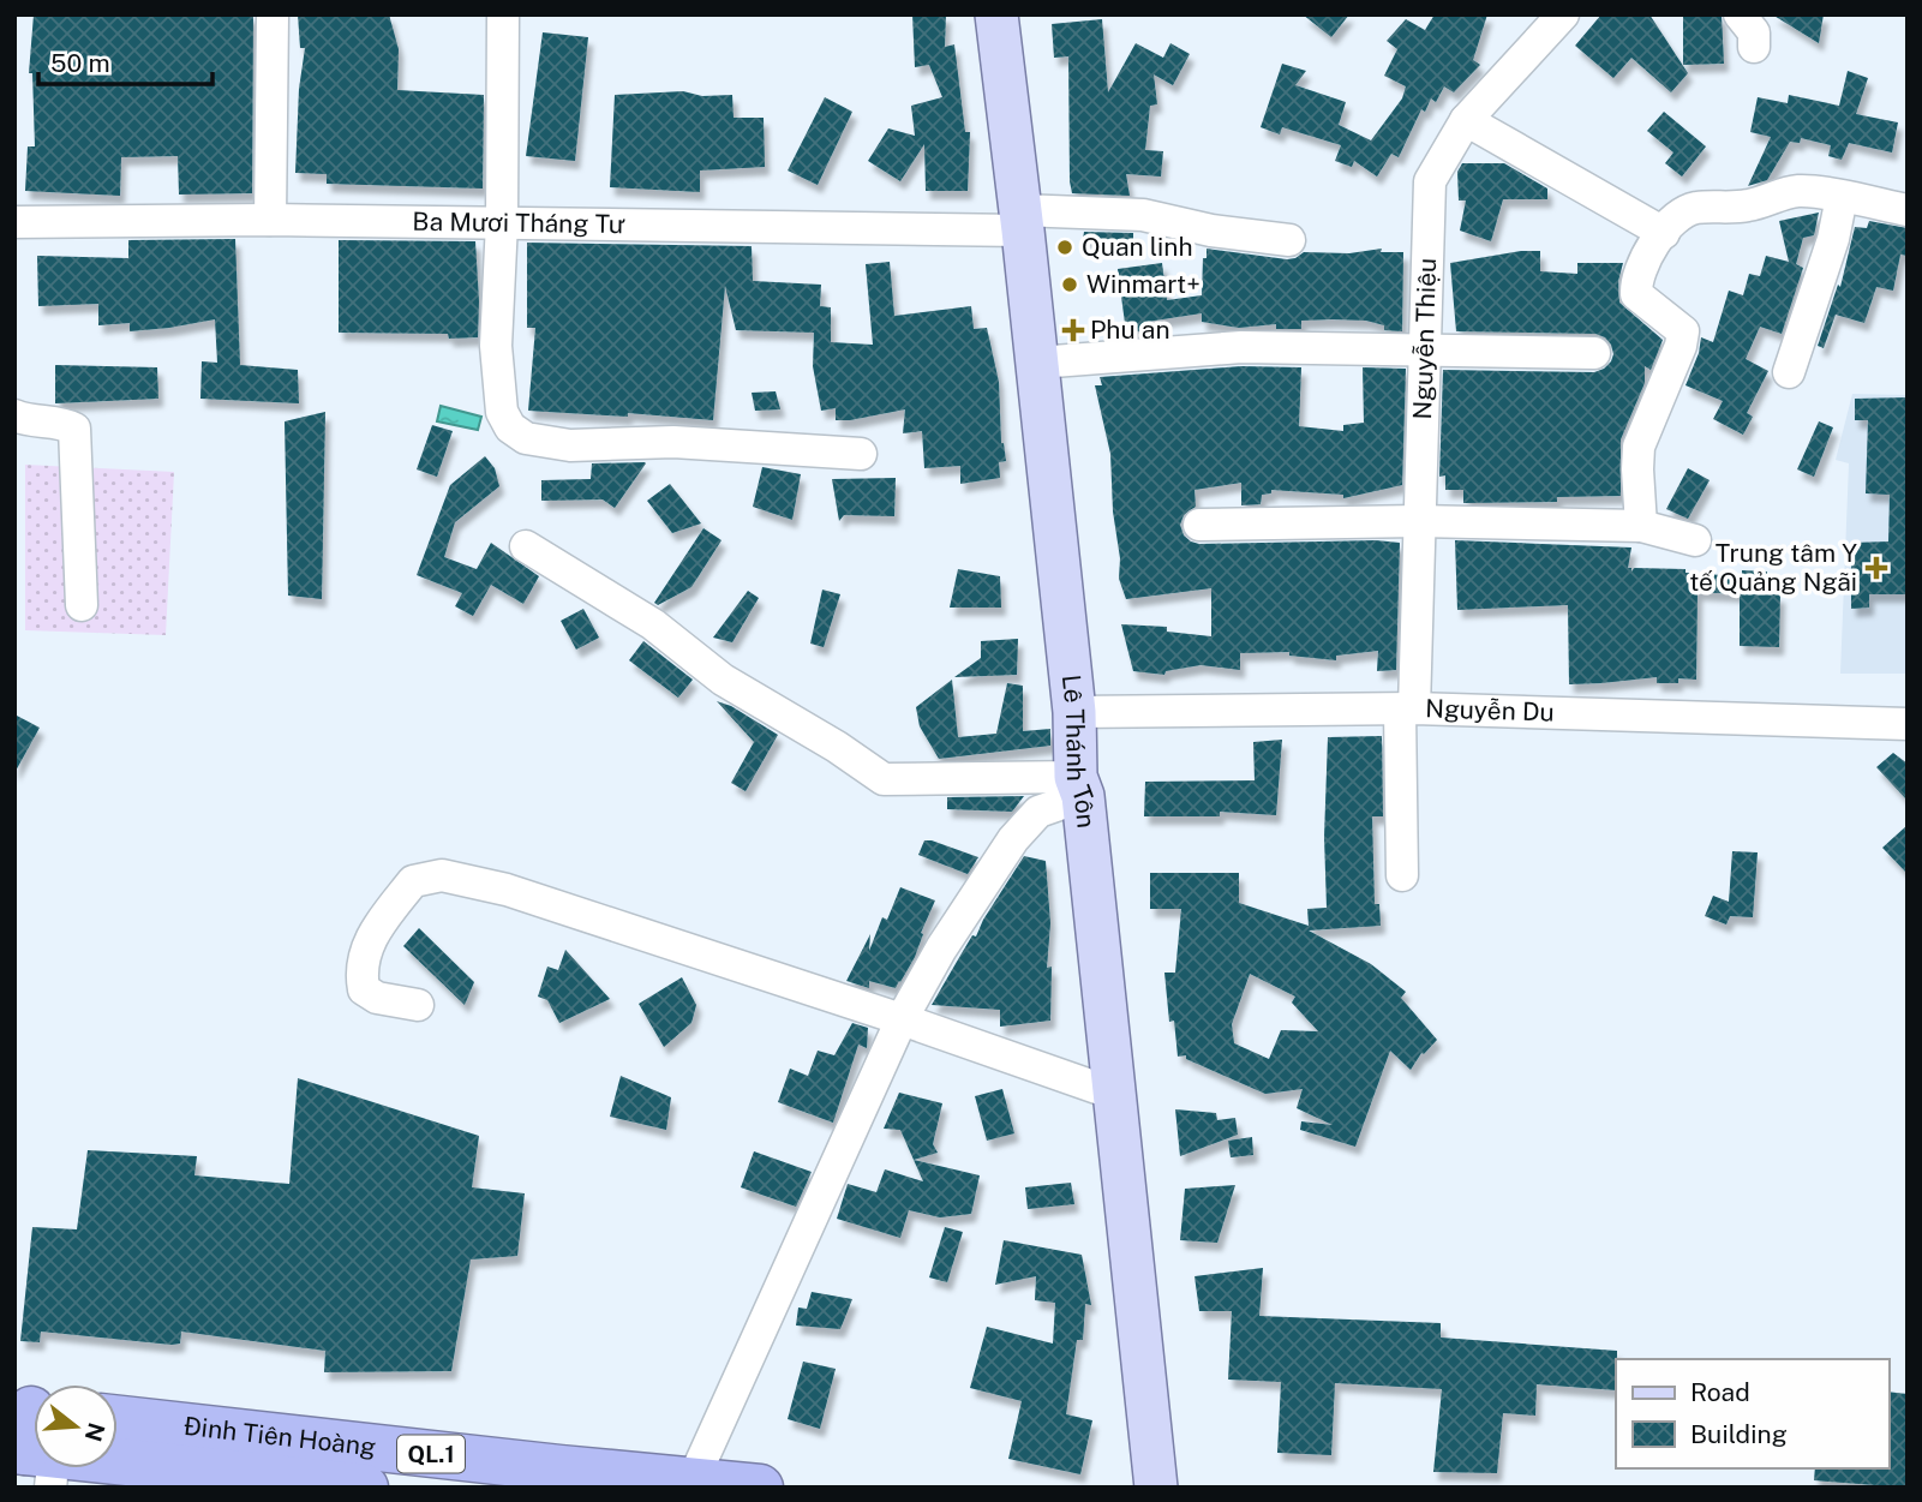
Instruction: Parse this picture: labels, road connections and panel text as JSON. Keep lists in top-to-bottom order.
{
  "streets": {
    "highway": ["Đinh Tiên Hoàng", "QL.1"],
    "main road": ["Lê Thánh Tôn"],
    "street": ["Ba Mươi Tháng Tư", "Nguyễn Thiệu", "Nguyễn Du"]
  },
  "crossings": [
    ["Ba Mươi Tháng Tư", "Lê Thánh Tôn"],
    ["Nguyễn Thiệu", "Nguyễn Du"],
    ["Nguyễn Du", "Lê Thánh Tôn"]
  ],
  "places": {
    "other": ["Quan linh", "Winmart+"],
    "health": ["Phu an", "Trung tâm Y tế Quảng Ngãi"]
  },
  "legend": ["Road", "Building"],
  "scale_bar": "50 m",
  "north": "right"
}
